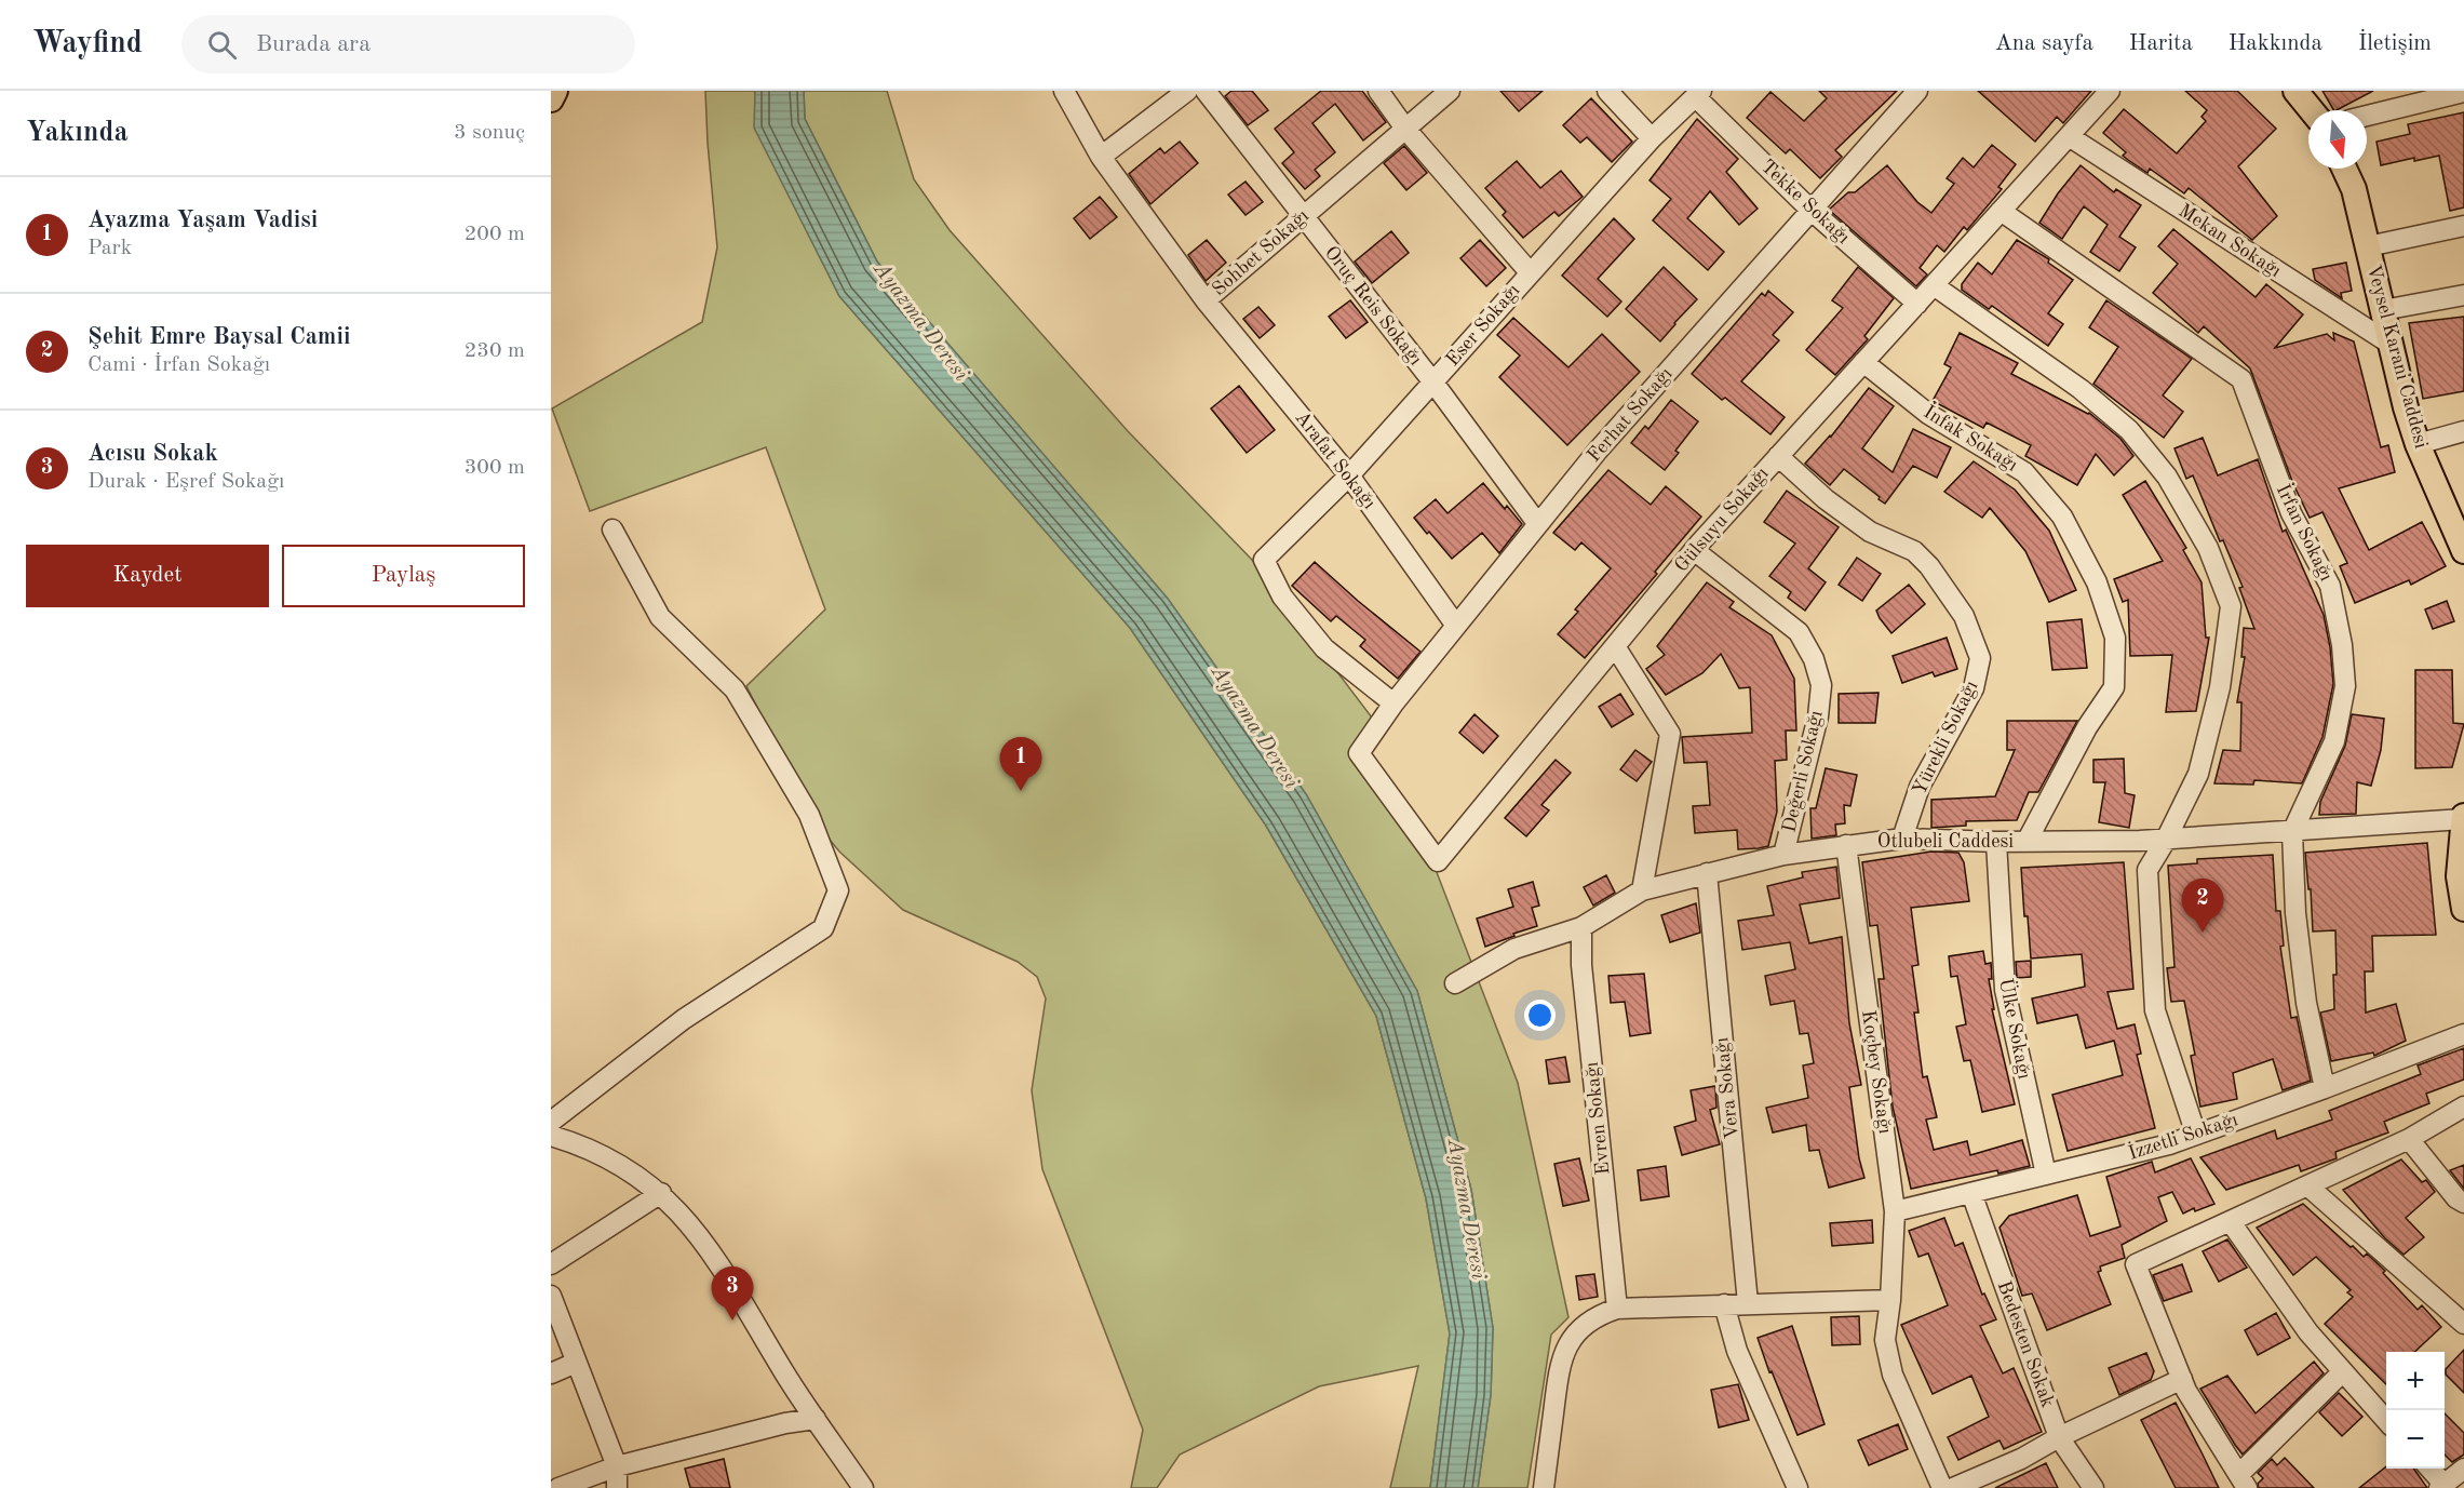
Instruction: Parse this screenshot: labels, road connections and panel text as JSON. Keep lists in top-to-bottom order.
{
  "streets": {
    "main road": ["Veysel Karani Caddesi"],
    "street": [
      "Tekke Sokağı",
      "Mekan Sokağı",
      "Sohbet Sokağı",
      "Oruç Reis Sokağı",
      "Eser Sokağı",
      "Ferhat Sokağı",
      "İnfak Sokağı",
      "Arafat Sokağı",
      "Gülsuyu Sokağı",
      "İrfan Sokağı",
      "Yürekli Sokağı",
      "Değerli Sokağı",
      "Otlubeli Caddesi",
      "Ülke Sokağı",
      "Koçbey Sokağı",
      "Vera Sokağı",
      "Evren Sokağı",
      "İzzetli Sokağı",
      "Bedesten Sokak"
    ]
  },
  "crossings": [
    ["Tekke Sokağı", "Eser Sokağı"],
    ["Tekke Sokağı", "Ferhat Sokağı"],
    ["Tekke Sokağı", "Gülsuyu Sokağı"],
    ["Mekan Sokağı", "Veysel Karani Caddesi"],
    ["Mekan Sokağı", "Gülsuyu Sokağı"],
    ["Sohbet Sokağı", "Oruç Reis Sokağı"],
    ["Sohbet Sokağı", "Arafat Sokağı"],
    ["Oruç Reis Sokağı", "Eser Sokağı"],
    ["Oruç Reis Sokağı", "Ferhat Sokağı"],
    ["Eser Sokağı", "Ferhat Sokağı"],
    ["Eser Sokağı", "Arafat Sokağı"],
    ["Ferhat Sokağı", "Arafat Sokağı"],
    ["Ferhat Sokağı", "Gülsuyu Sokağı"],
    ["İnfak Sokağı", "Gülsuyu Sokağı"],
    ["İnfak Sokağı", "Otlubeli Caddesi"],
    ["Gülsuyu Sokağı", "İrfan Sokağı"],
    ["Gülsuyu Sokağı", "Yürekli Sokağı"],
    ["Gülsuyu Sokağı", "Değerli Sokağı"],
    ["İrfan Sokağı", "Otlubeli Caddesi"],
    ["İrfan Sokağı", "İzzetli Sokağı"],
    ["Yürekli Sokağı", "Otlubeli Caddesi"],
    ["Değerli Sokağı", "Otlubeli Caddesi"],
    ["Otlubeli Caddesi", "Ülke Sokağı"],
    ["Otlubeli Caddesi", "Koçbey Sokağı"],
    ["Otlubeli Caddesi", "Vera Sokağı"],
    ["Otlubeli Caddesi", "Evren Sokağı"],
    ["Ülke Sokağı", "İzzetli Sokağı"],
    ["Koçbey Sokağı", "İzzetli Sokağı"],
    ["İzzetli Sokağı", "Bedesten Sokak"]
  ],
  "water": ["Ayazma Deresi"],
  "north": "bottom",
  "page": {
    "header": "Wayfind",
    "search": "Burada ara",
    "nav": [
      "Ana sayfa",
      "Harita",
      "Hakkında",
      "İletişim"
    ],
    "heading": ["Yakında", "3 sonuç"],
    "list": [
      {
        "mark": "1",
        "name": "Ayazma Yaşam Vadisi",
        "note": "Park",
        "value": "200 m"
      },
      {
        "mark": "2",
        "name": "Şehit Emre Baysal Camii",
        "note": "Cami · İrfan Sokağı",
        "value": "230 m"
      },
      {
        "mark": "3",
        "name": "Acısu Sokak",
        "note": "Durak · Eşref Sokağı",
        "value": "300 m"
      }
    ],
    "buttons": ["Kaydet", "Paylaş"],
    "pins": ["1", "2", "3"],
    "map_buttons": ["+", "−"]
  }
}
